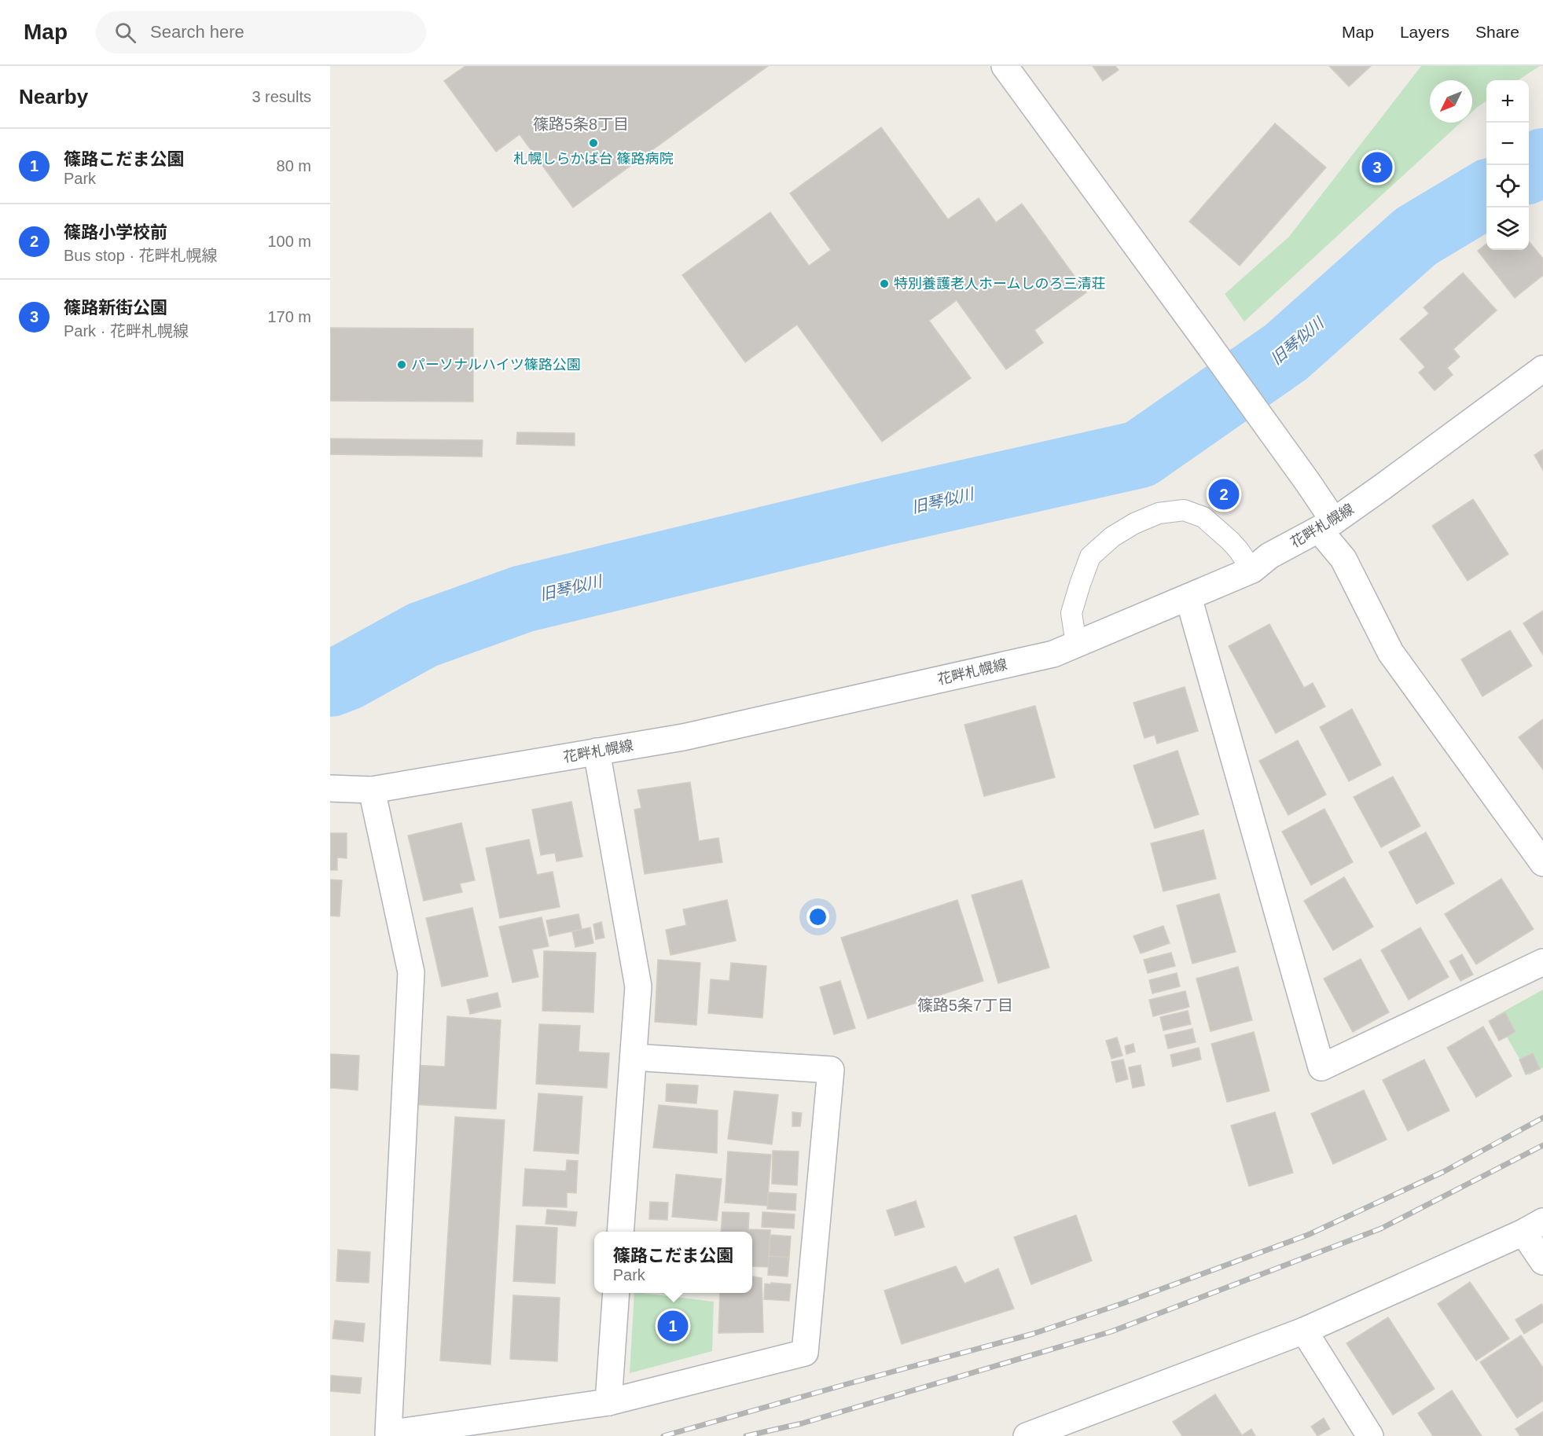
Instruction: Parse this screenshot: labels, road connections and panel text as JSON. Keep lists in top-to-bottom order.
{
  "streets": {
    "street": ["花畔札幌線"]
  },
  "districts": ["篠路5条8丁目", "篠路5条7丁目"],
  "water": ["旧琴似川"],
  "places": ["札幌しらかば台 篠路病院", "特別養護老人ホームしのろ三清荘", "パーソナルハイツ篠路公園"],
  "north": "bottom left",
  "page": {
    "header": "Map",
    "search": "Search here",
    "nav": ["Map", "Layers", "Share"],
    "heading": ["Nearby", "3 results"],
    "map_buttons": ["+", "−"],
    "list": [
      {
        "mark": "1",
        "name": "篠路こだま公園",
        "note": "Park",
        "value": "80 m"
      },
      {
        "mark": "2",
        "name": "篠路小学校前",
        "note": "Bus stop · 花畔札幌線",
        "value": "100 m"
      },
      {
        "mark": "3",
        "name": "篠路新街公園",
        "note": "Park · 花畔札幌線",
        "value": "170 m"
      }
    ],
    "pins": ["3", "2", "1"],
    "popup": ["篠路こだま公園", "Park"]
  }
}
